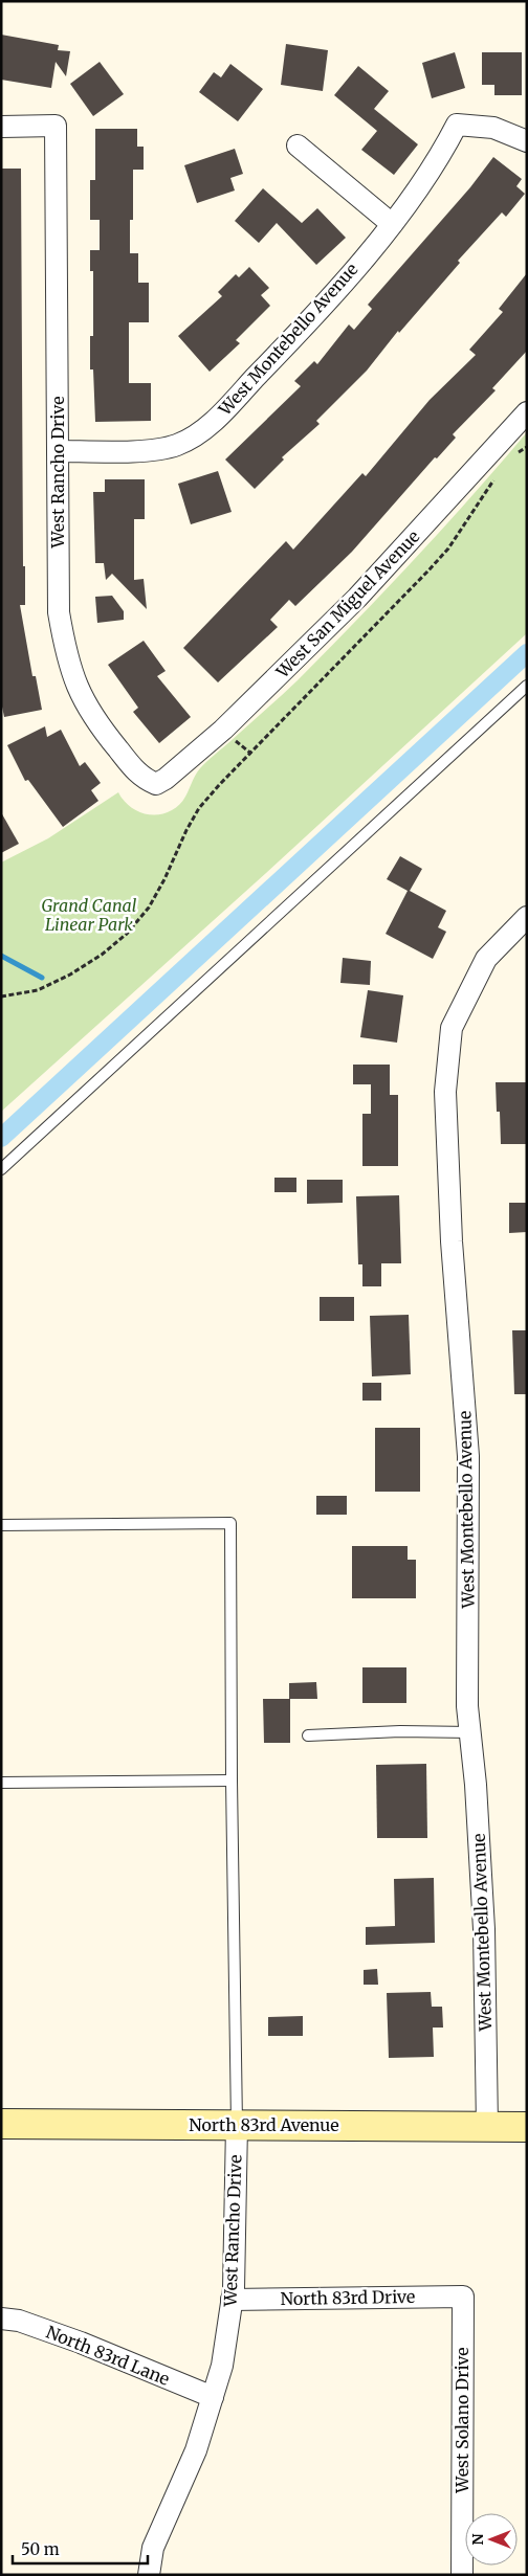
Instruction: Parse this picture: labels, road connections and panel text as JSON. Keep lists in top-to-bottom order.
{
  "streets": {
    "main road": ["North 83rd Avenue"],
    "street": [
      "West Montebello Avenue",
      "West Rancho Drive",
      "West San Miguel Avenue",
      "North 83rd Drive",
      "North 83rd Lane",
      "West Solano Drive"
    ]
  },
  "crossings": [
    ["West Montebello Avenue", "West Rancho Drive"],
    ["West Montebello Avenue", "North 83rd Avenue"],
    ["West Rancho Drive", "West San Miguel Avenue"],
    ["West Rancho Drive", "North 83rd Avenue"],
    ["West Rancho Drive", "North 83rd Drive"],
    ["West Rancho Drive", "North 83rd Lane"],
    ["North 83rd Drive", "West Solano Drive"]
  ],
  "parks": ["Grand Canal Linear Park"],
  "scale_bar": "50 m",
  "north": "left"
}
